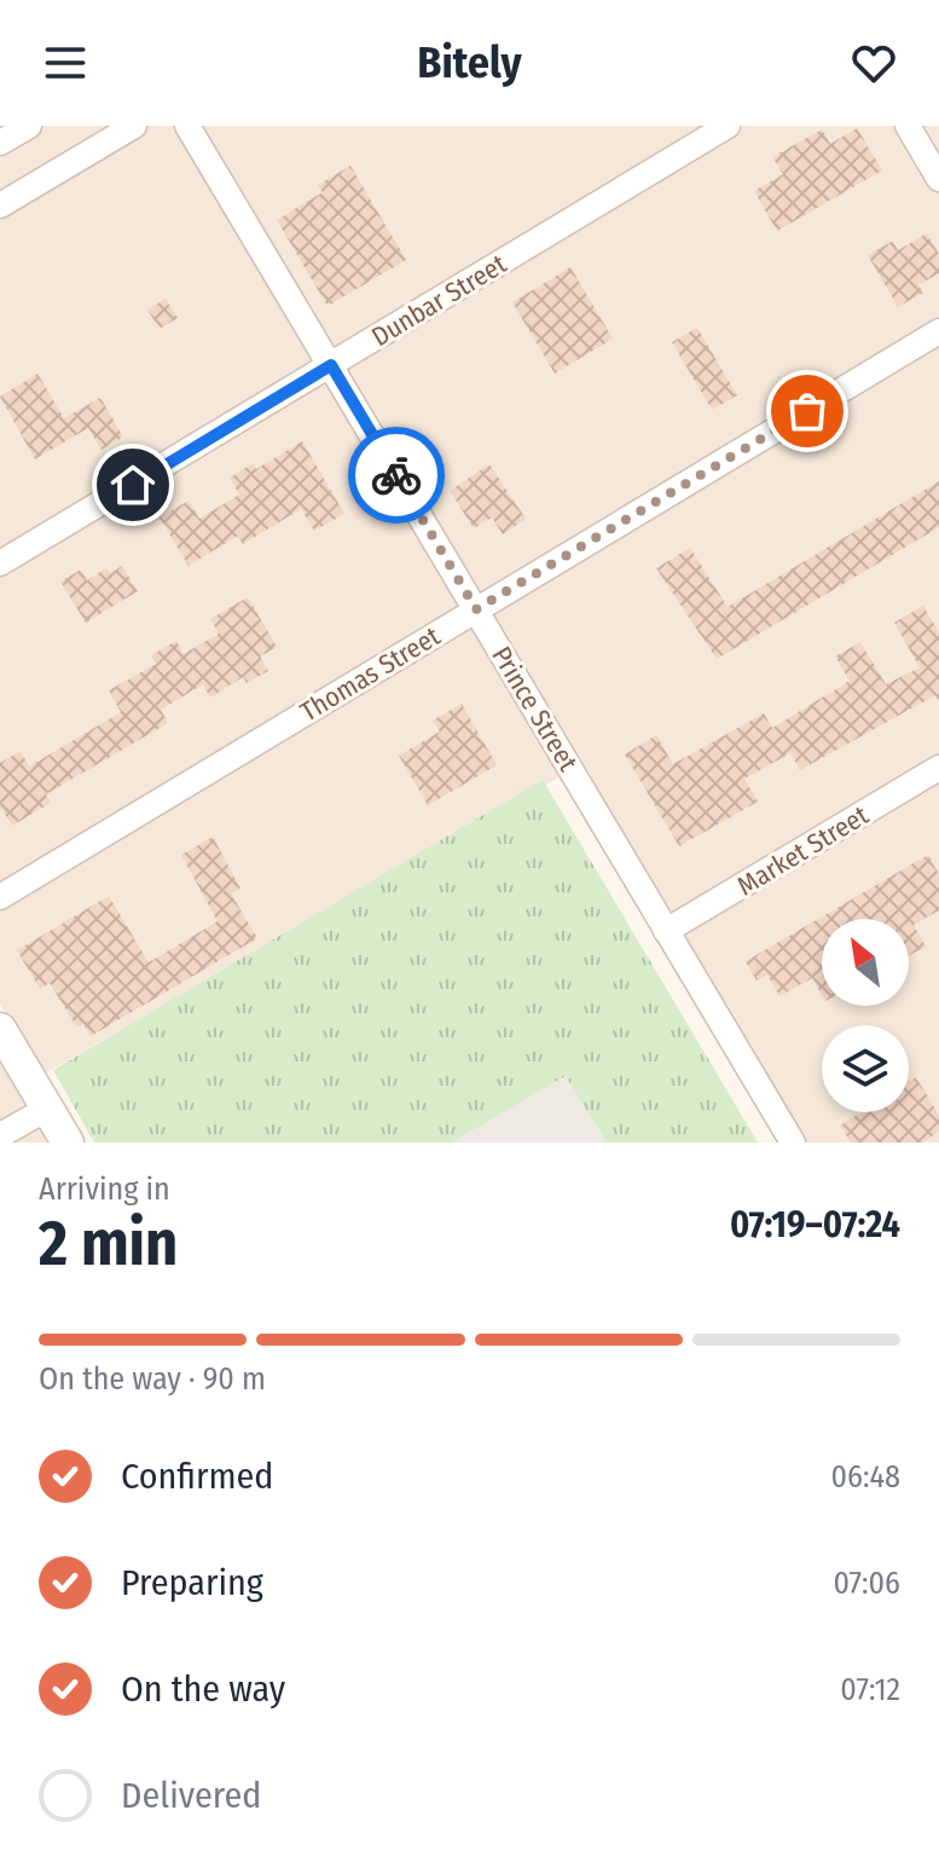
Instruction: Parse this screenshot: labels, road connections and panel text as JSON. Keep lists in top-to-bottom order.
{
  "streets": {
    "street": [
      "Dunbar Street",
      "Thomas Street",
      "Prince Street",
      "Market Street"
    ]
  },
  "crossings": [
    ["Dunbar Street", "Prince Street"],
    ["Thomas Street", "Prince Street"],
    ["Prince Street", "Market Street"]
  ],
  "north": "top left",
  "page": {
    "header": "Bitely",
    "heading": ["2 min", "Arriving in", "07:19–07:24"],
    "bar": "On the way · 90 m",
    "list": [
      ["Confirmed", "06:48"],
      ["Preparing", "07:06"],
      ["On the way", "07:12"],
      "Delivered"
    ]
  }
}
